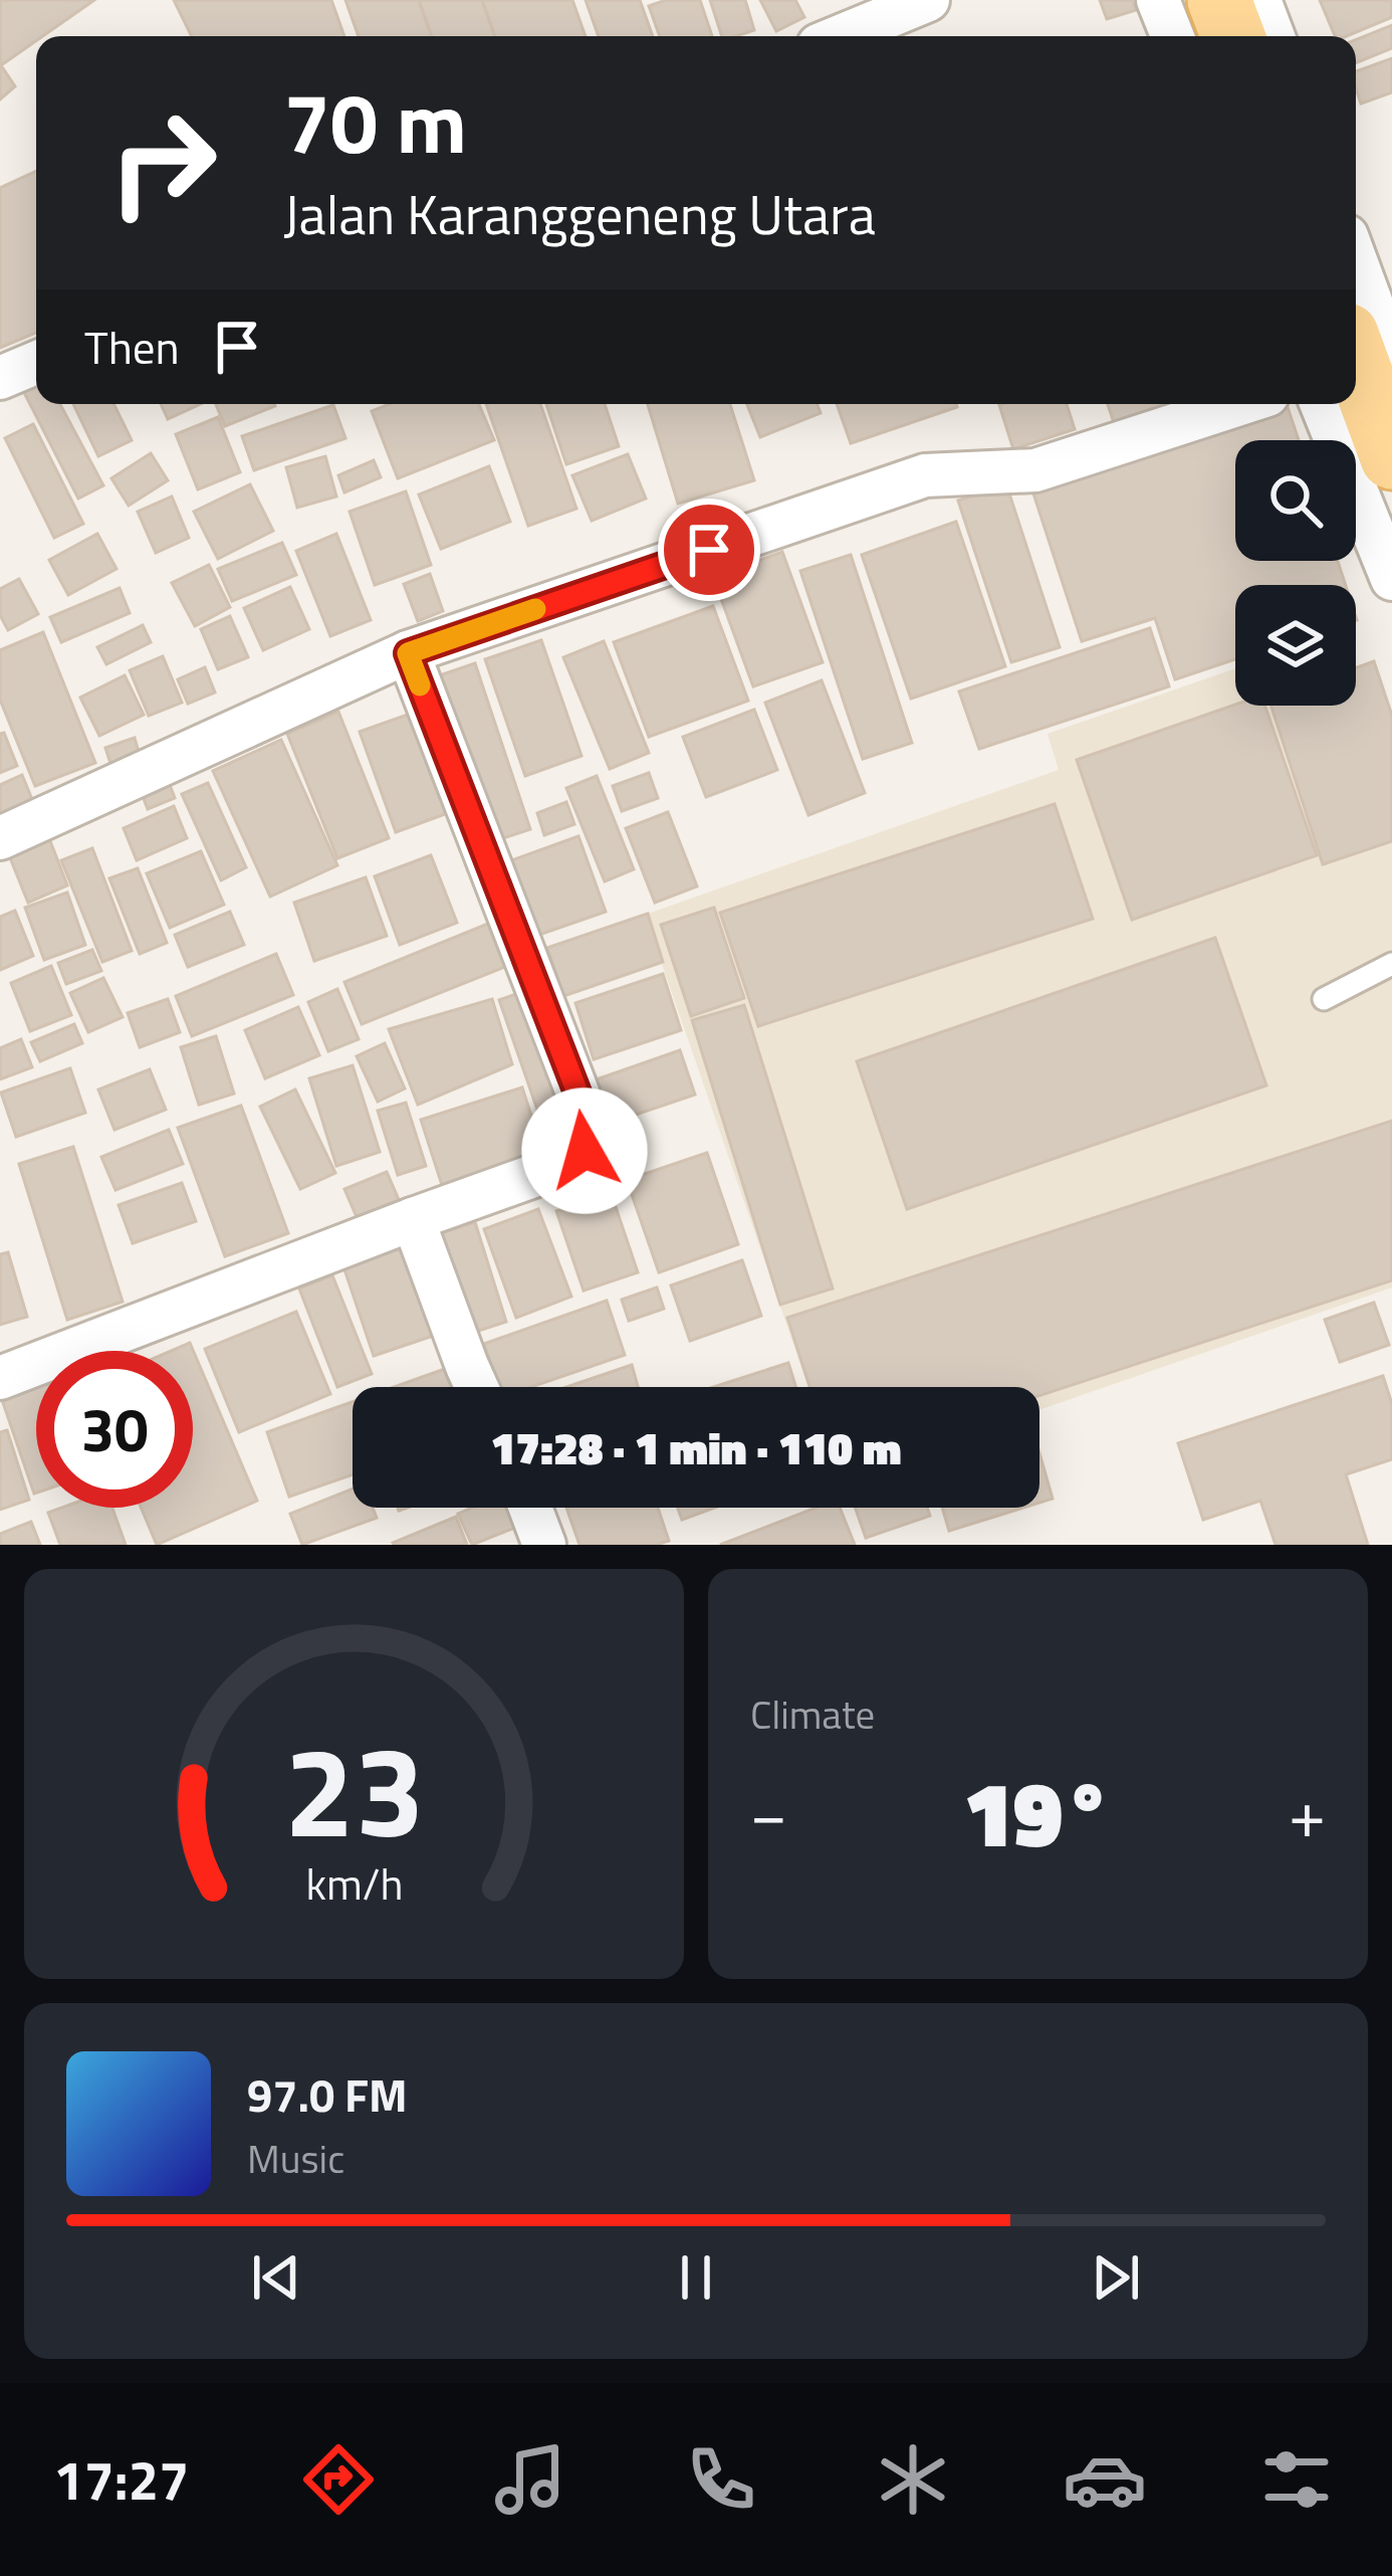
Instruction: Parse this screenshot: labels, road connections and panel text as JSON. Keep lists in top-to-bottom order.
{
  "page": {
    "turn": ["70 m", "Jalan Karanggeneng Utara"],
    "then": "Then",
    "limit": "30",
    "trip": "17:28 · 1 min · 110 m",
    "tile": "Climate",
    "heat": ["−", "19°", "+"],
    "song": ["97.0 FM", "Music"],
    "tabs": "17:27",
    "gauge": ["23", "km/h"]
  }
}
